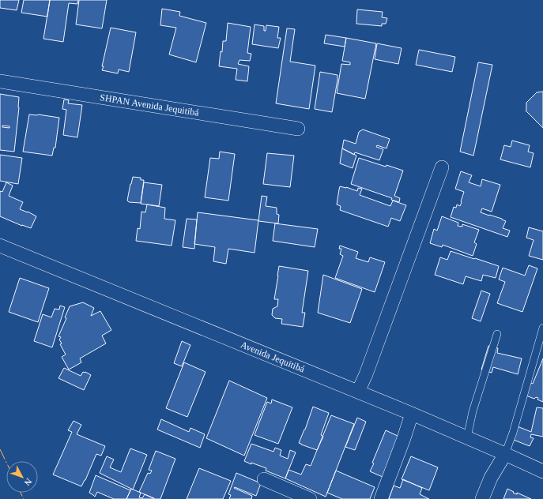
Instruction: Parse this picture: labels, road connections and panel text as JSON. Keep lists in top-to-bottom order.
{
  "streets": {
    "street": ["SHPAN Avenida Jequitibá", "Avenida Jequitibá"]
  },
  "north": "bottom right"
}
